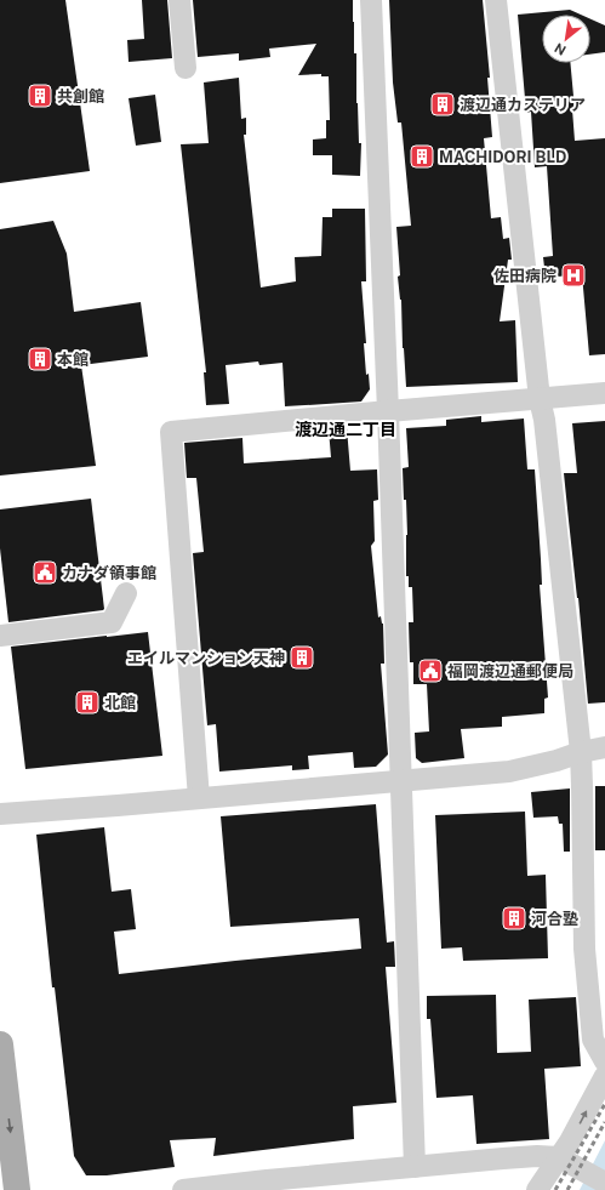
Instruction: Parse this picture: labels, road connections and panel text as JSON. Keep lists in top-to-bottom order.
{
  "districts": ["渡辺通二丁目"],
  "places": {
    "building": [
      "共創館",
      "渡辺通カステリア",
      "MACHIDORI BLD",
      "本館",
      "エイルマンション天神",
      "北館",
      "河合塾"
    ],
    "hospital": ["佐田病院"],
    "public building": ["カナダ領事館", "福岡渡辺通郵便局"]
  },
  "north": "bottom left"
}
